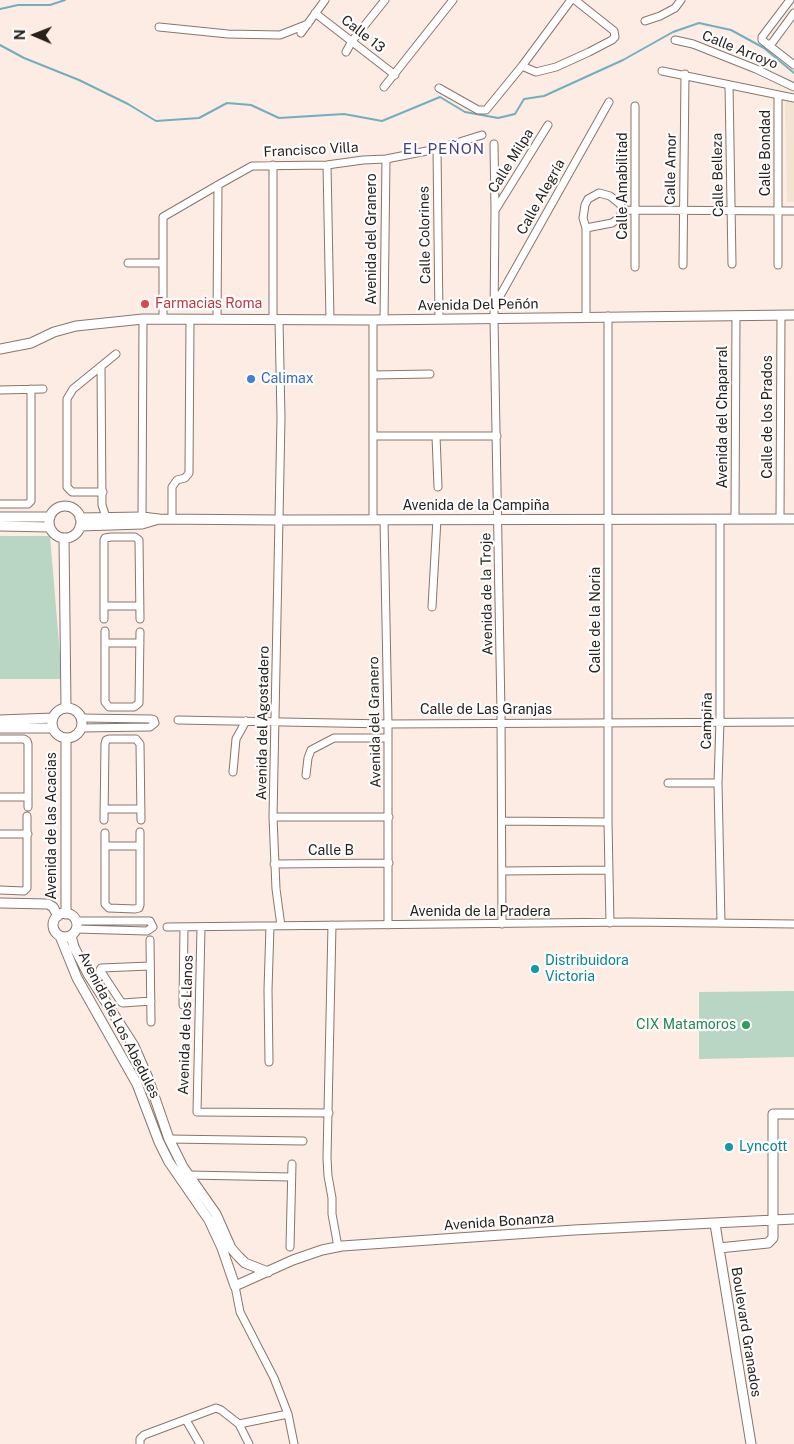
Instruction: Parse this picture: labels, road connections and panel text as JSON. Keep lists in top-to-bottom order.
{
  "streets": {
    "street": [
      "Calle 13",
      "Calle Arroyo",
      "Francisco Villa",
      "Calle Bondad",
      "Calle Milpa",
      "Calle Amor",
      "Calle Belleza",
      "Calle Amabilitad",
      "Calle Alegría",
      "Calle Colorines",
      "Avenida del Granero",
      "Avenida Del Peñón",
      "Avenida del Chaparral",
      "Calle de los Prados",
      "Avenida de la Campiña",
      "Avenida de la Troje",
      "Calle de la Noria",
      "Calle de Las Granjas",
      "Campiña",
      "Avenida del Agostadero",
      "Avenida de las Acacias",
      "Calle B",
      "Avenida de la Pradera",
      "Avenida de Los Abedules",
      "Avenida de los Llanos",
      "Avenida Bonanza",
      "Boulevard Granados"
    ]
  },
  "crossings": [
    ["Calle Arroyo", "Calle Bondad"],
    ["Calle Arroyo", "Calle Amor"],
    ["Calle Arroyo", "Calle Belleza"],
    ["Francisco Villa", "Calle Colorines"],
    ["Francisco Villa", "Avenida del Granero"],
    ["Francisco Villa", "Avenida Del Peñón"],
    ["Calle Milpa", "Avenida de la Troje"],
    ["Calle Alegría", "Avenida de la Troje"],
    ["Calle Colorines", "Avenida Del Peñón"],
    ["Avenida del Granero", "Avenida Del Peñón"],
    ["Avenida del Granero", "Avenida de la Campiña"],
    ["Avenida del Granero", "Calle de Las Granjas"],
    ["Avenida del Granero", "Calle B"],
    ["Avenida del Granero", "Avenida de la Pradera"],
    ["Avenida Del Peñón", "Avenida del Chaparral"],
    ["Avenida Del Peñón", "Calle de los Prados"],
    ["Avenida Del Peñón", "Avenida de la Troje"],
    ["Avenida Del Peñón", "Calle de la Noria"],
    ["Avenida del Chaparral", "Avenida de la Campiña"],
    ["Calle de los Prados", "Avenida de la Campiña"],
    ["Avenida de la Campiña", "Avenida de la Troje"],
    ["Avenida de la Campiña", "Calle de la Noria"],
    ["Avenida de la Campiña", "Campiña"],
    ["Avenida de la Campiña", "Avenida del Agostadero"],
    ["Avenida de la Troje", "Calle de Las Granjas"],
    ["Avenida de la Troje", "Avenida de la Pradera"],
    ["Calle de la Noria", "Calle de Las Granjas"],
    ["Calle de la Noria", "Avenida de la Pradera"],
    ["Calle de Las Granjas", "Campiña"],
    ["Calle de Las Granjas", "Avenida del Agostadero"],
    ["Campiña", "Avenida de la Pradera"],
    ["Avenida del Agostadero", "Calle B"],
    ["Avenida del Agostadero", "Avenida de la Pradera"],
    ["Avenida de las Acacias", "Avenida de Los Abedules"],
    ["Avenida de la Pradera", "Avenida de los Llanos"],
    ["Avenida de Los Abedules", "Avenida Bonanza"],
    ["Avenida Bonanza", "Boulevard Granados"]
  ],
  "districts": ["EL PEÑON"],
  "places": [
    "Farmacias Roma",
    "Calimax",
    "Distribuidora Victoria",
    "CIX Matamoros",
    "Lyncott"
  ],
  "north": "left"
}
